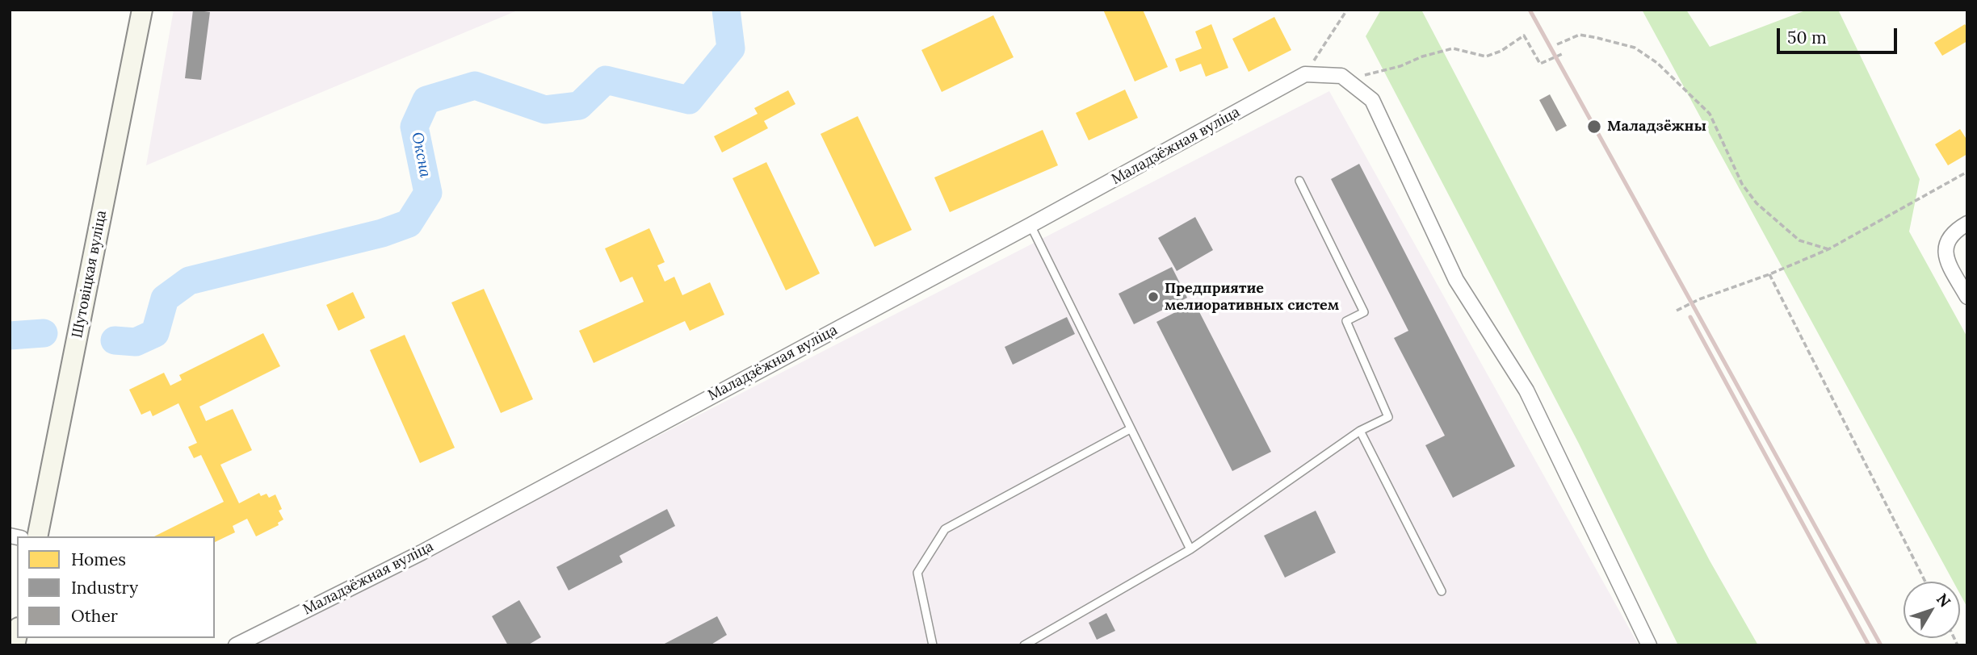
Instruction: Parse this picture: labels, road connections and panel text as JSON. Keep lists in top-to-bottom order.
{
  "streets": {
    "main road": ["Шутовіцкая вуліца"],
    "street": ["Маладзёжная вуліца"]
  },
  "water": ["Оксна"],
  "places": ["Маладзёжны", "Предприятие мелиоративных систем"],
  "legend": ["Homes", "Industry", "Other"],
  "scale_bar": "50 m",
  "north": "top right"
}
